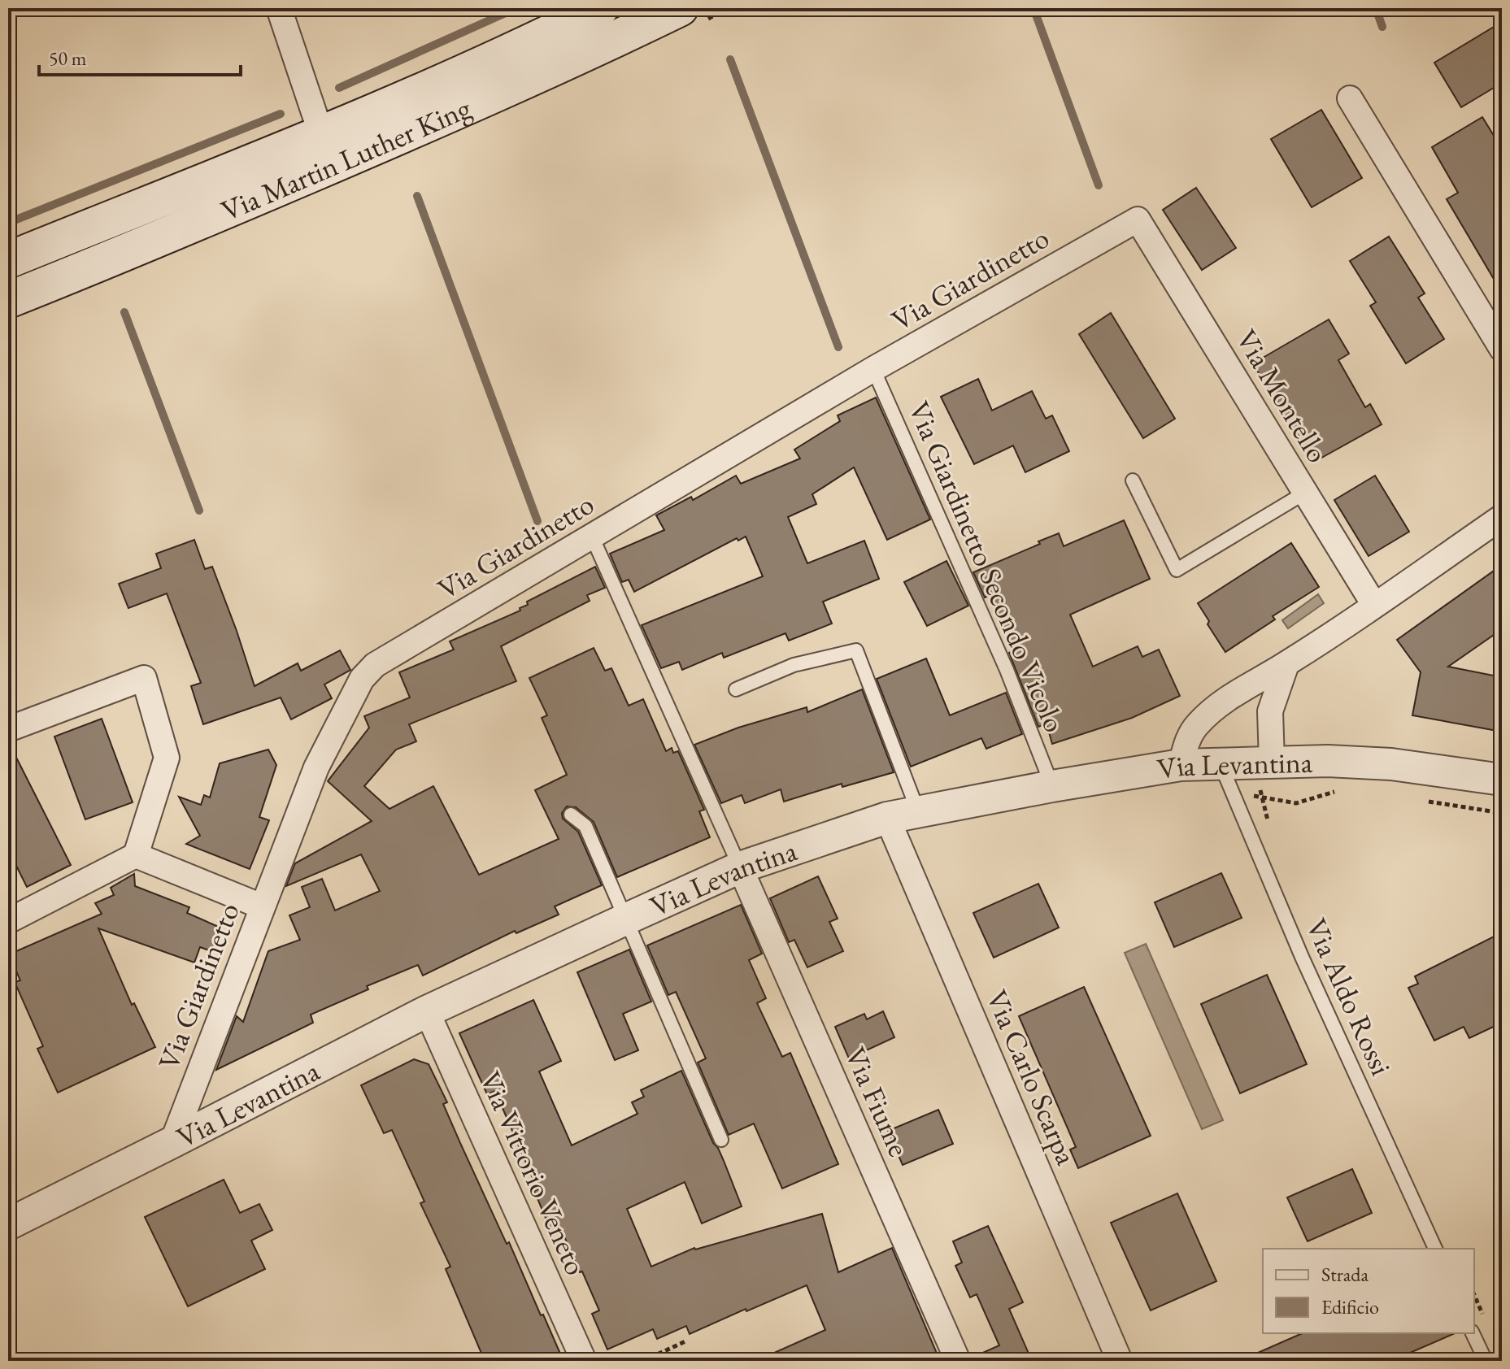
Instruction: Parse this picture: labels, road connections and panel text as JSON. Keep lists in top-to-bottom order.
{
  "streets": {
    "main road": ["Via Martin Luther King"],
    "street": [
      "Via Giardinetto",
      "Via Montello",
      "Via Levantina",
      "Via Carlo Scarpa",
      "Via Fiume",
      "Via Vittorio Veneto"
    ],
    "lane": ["Via Giardinetto Secondo Vicolo", "Via Aldo Rossi"]
  },
  "crossings": [
    ["Via Giardinetto", "Via Montello"],
    ["Via Giardinetto", "Via Giardinetto Secondo Vicolo"],
    ["Via Giardinetto", "Via Levantina"],
    ["Via Giardinetto Secondo Vicolo", "Via Levantina"],
    ["Via Levantina", "Via Aldo Rossi"],
    ["Via Levantina", "Via Carlo Scarpa"],
    ["Via Levantina", "Via Fiume"],
    ["Via Levantina", "Via Vittorio Veneto"]
  ],
  "legend": ["Strada", "Edificio"],
  "scale_bar": "50 m"
}
